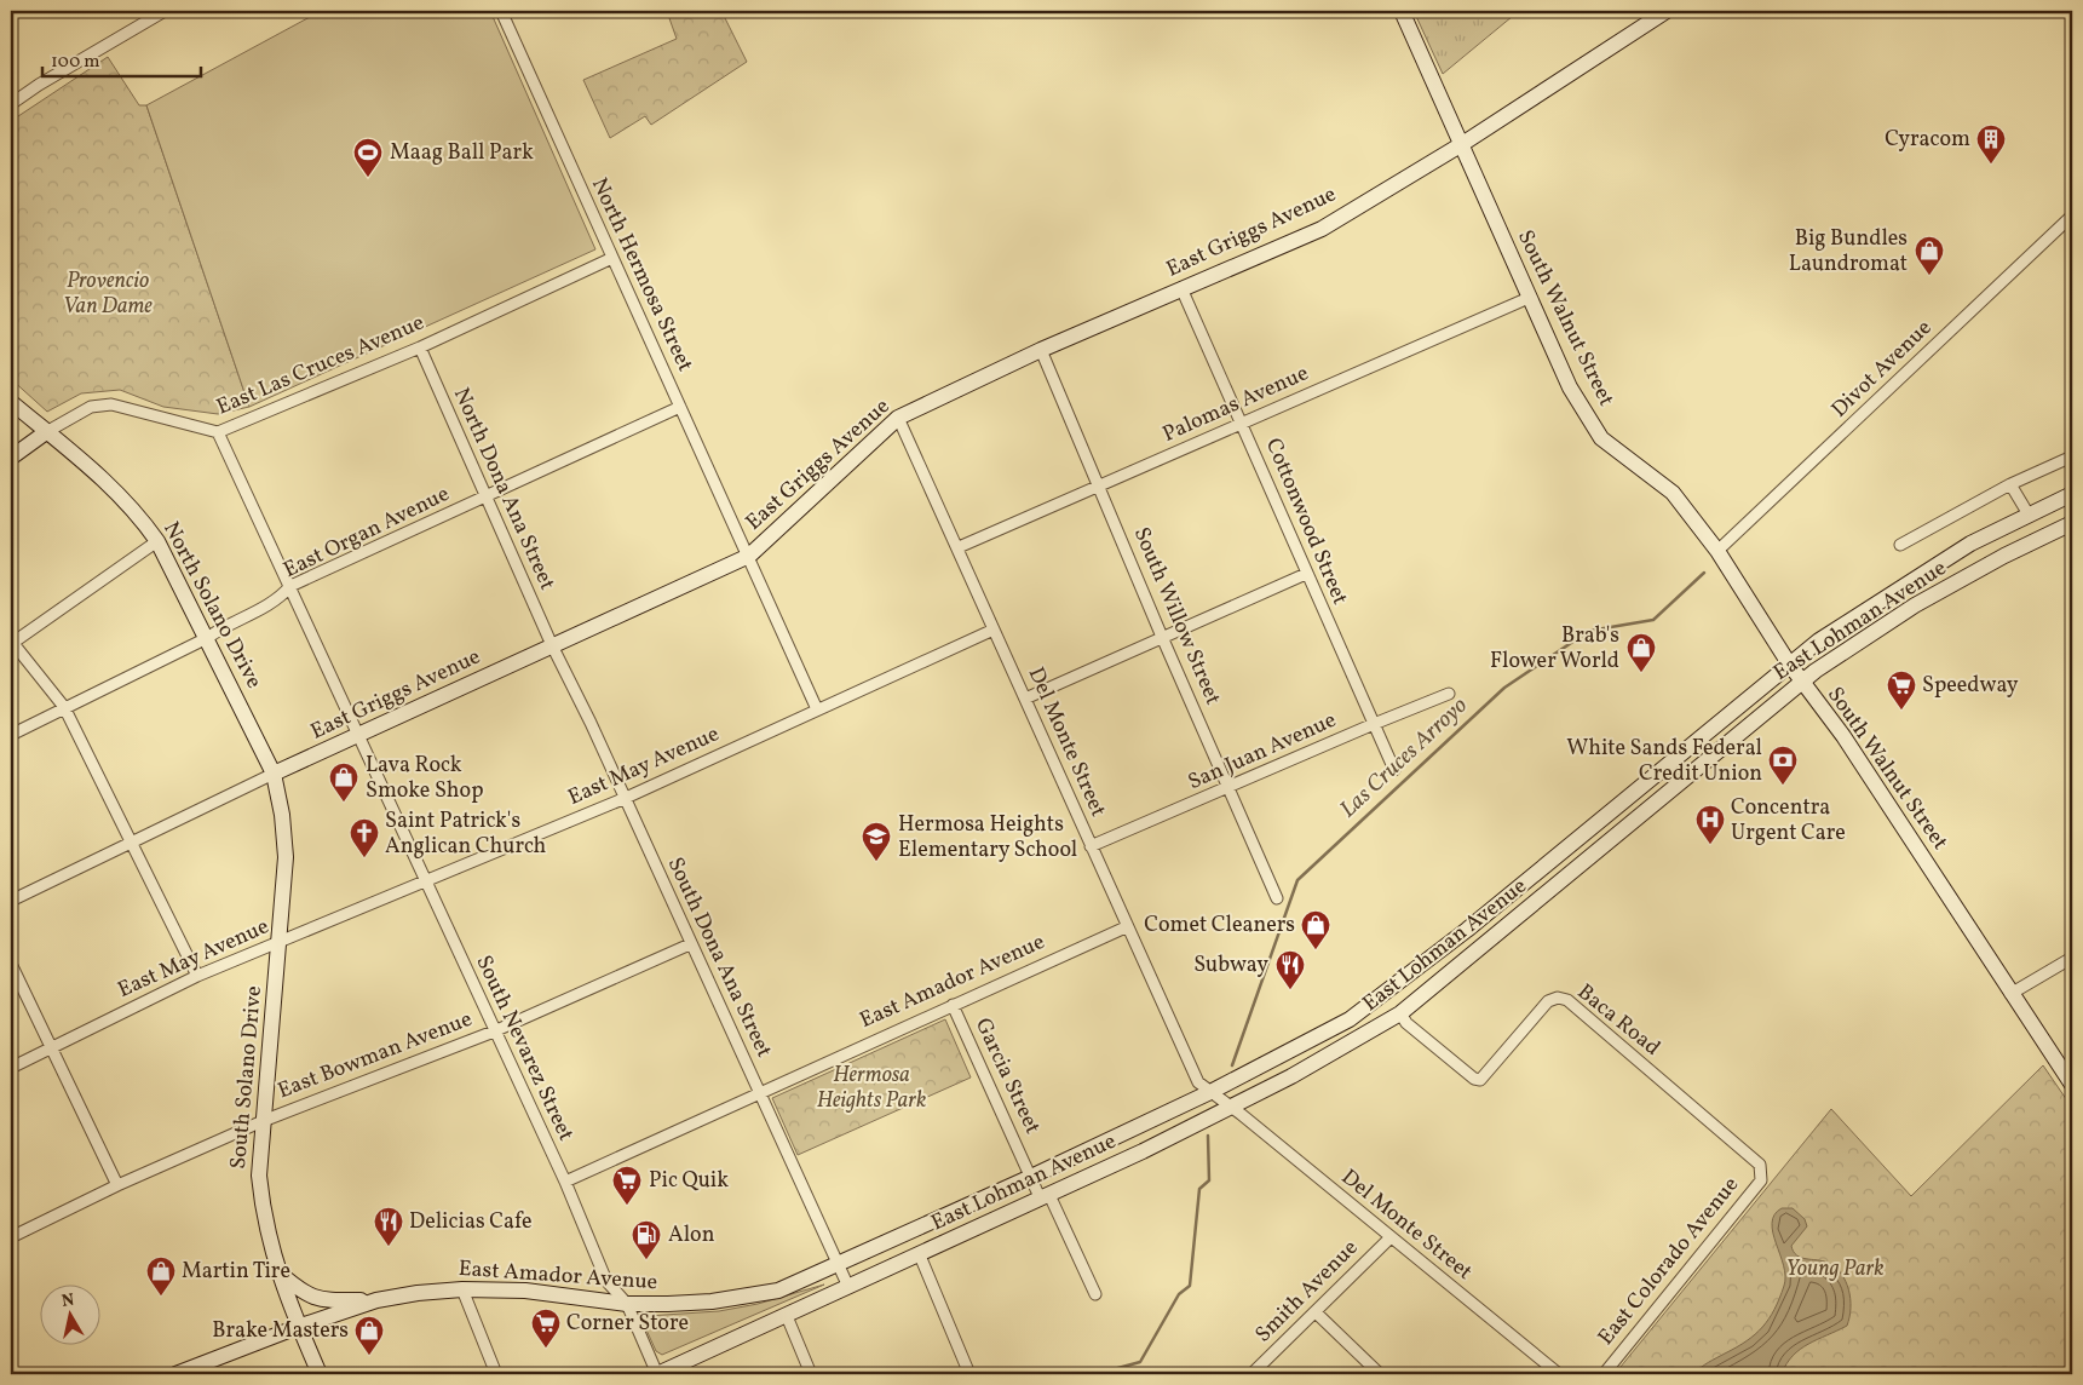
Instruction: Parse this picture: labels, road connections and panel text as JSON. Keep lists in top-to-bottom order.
{
  "streets": {
    "main road": [
      "East Griggs Avenue",
      "South Walnut Street",
      "East Las Cruces Avenue",
      "North Solano Drive",
      "East Lohman Avenue",
      "East Amador Avenue",
      "South Solano Drive"
    ],
    "street": [
      "North Hermosa Street",
      "Divot Avenue",
      "Palomas Avenue",
      "North Dona Ana Street",
      "Cottonwood Street",
      "East Organ Avenue",
      "South Willow Street",
      "Del Monte Street",
      "San Juan Avenue",
      "East May Avenue",
      "South Dona Ana Street",
      "Baca Road",
      "South Nevarez Street",
      "East Bowman Avenue",
      "Garcia Street",
      "East Colorado Avenue",
      "Smith Avenue"
    ]
  },
  "crossings": [
    ["East Griggs Avenue", "North Hermosa Street"],
    ["East Griggs Avenue", "South Walnut Street"],
    ["East Griggs Avenue", "North Dona Ana Street"],
    ["East Griggs Avenue", "Cottonwood Street"],
    ["East Griggs Avenue", "North Solano Drive"],
    ["East Griggs Avenue", "South Willow Street"],
    ["East Griggs Avenue", "Del Monte Street"],
    ["East Griggs Avenue", "South Dona Ana Street"],
    ["East Griggs Avenue", "South Nevarez Street"],
    ["East Griggs Avenue", "South Solano Drive"],
    ["North Hermosa Street", "East Las Cruces Avenue"],
    ["North Hermosa Street", "East Organ Avenue"],
    ["North Hermosa Street", "East May Avenue"],
    ["South Walnut Street", "Divot Avenue"],
    ["South Walnut Street", "Palomas Avenue"],
    ["South Walnut Street", "East Lohman Avenue"],
    ["East Las Cruces Avenue", "North Dona Ana Street"],
    ["East Las Cruces Avenue", "North Solano Drive"],
    ["East Las Cruces Avenue", "South Nevarez Street"],
    ["Palomas Avenue", "Cottonwood Street"],
    ["Palomas Avenue", "South Willow Street"],
    ["Palomas Avenue", "Del Monte Street"],
    ["North Dona Ana Street", "East Organ Avenue"],
    ["North Dona Ana Street", "South Dona Ana Street"],
    ["Cottonwood Street", "San Juan Avenue"],
    ["East Organ Avenue", "North Solano Drive"],
    ["East Organ Avenue", "South Nevarez Street"],
    ["North Solano Drive", "South Solano Drive"],
    ["South Willow Street", "San Juan Avenue"],
    ["East Lohman Avenue", "Del Monte Street"],
    ["East Lohman Avenue", "South Dona Ana Street"],
    ["East Lohman Avenue", "East Amador Avenue"],
    ["East Lohman Avenue", "Baca Road"],
    ["East Lohman Avenue", "South Nevarez Street"],
    ["East Lohman Avenue", "Garcia Street"],
    ["Del Monte Street", "San Juan Avenue"],
    ["Del Monte Street", "East May Avenue"],
    ["Del Monte Street", "East Amador Avenue"],
    ["Del Monte Street", "Smith Avenue"],
    ["East May Avenue", "South Dona Ana Street"],
    ["East May Avenue", "South Nevarez Street"],
    ["East May Avenue", "South Solano Drive"],
    ["South Dona Ana Street", "East Amador Avenue"],
    ["South Dona Ana Street", "East Bowman Avenue"],
    ["East Amador Avenue", "South Nevarez Street"],
    ["East Amador Avenue", "Garcia Street"],
    ["East Amador Avenue", "South Solano Drive"],
    ["Baca Road", "East Colorado Avenue"],
    ["South Nevarez Street", "East Bowman Avenue"],
    ["East Bowman Avenue", "South Solano Drive"]
  ],
  "water": ["Las Cruces Arroyo"],
  "parks": ["Provencio Van Dame", "Hermosa Heights Park", "Young Park"],
  "places": {
    "building": ["Cyracom"],
    "sports": ["Maag Ball Park"],
    "shop": [
      "Big Bundles Laundromat",
      "Brab's Flower World",
      "Lava Rock Smoke Shop",
      "Comet Cleaners",
      "Martin Tire",
      "Brake Masters"
    ],
    "supermarket": ["Speedway", "Pic Quik", "Corner Store"],
    "bank": ["White Sands Federal Credit Union"],
    "hospital": ["Concentra Urgent Care"],
    "church": ["Saint Patrick's Anglican Church"],
    "school or university": ["Hermosa Heights Elementary School"],
    "restaurant": ["Subway", "Delicias Cafe"],
    "fuel station": ["Alon"]
  },
  "scale_bar": "100 m",
  "north": "top"
}
